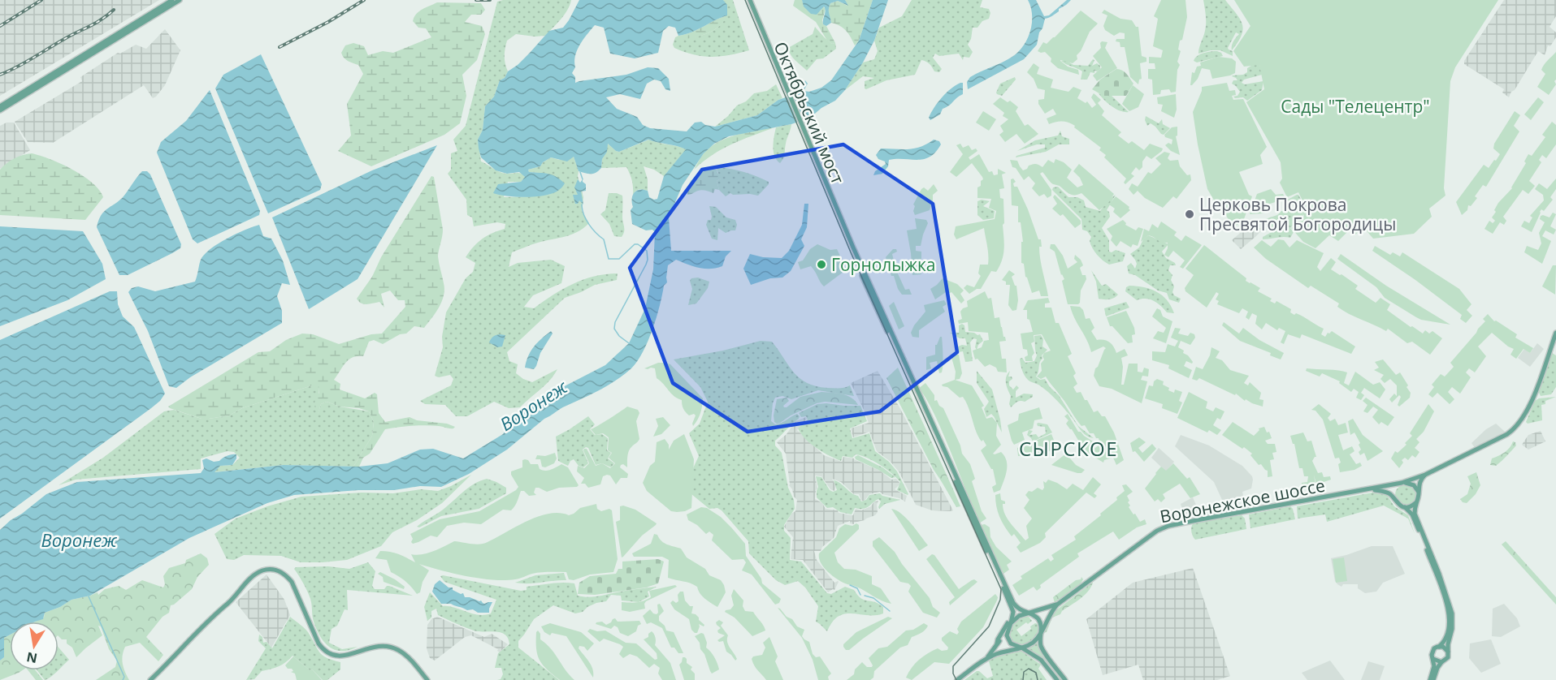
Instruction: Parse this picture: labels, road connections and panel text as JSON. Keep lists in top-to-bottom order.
{
  "streets": {
    "main road": ["Октябрьский мост", "Воронежское шоссе"]
  },
  "districts": ["СЫРСКОЕ"],
  "water": ["Воронеж"],
  "parks": ["Сады \"Телецентр\""],
  "places": ["Церковь Покрова Пресвятой Богородицы", "Горнолыжка"],
  "north": "bottom"
}
